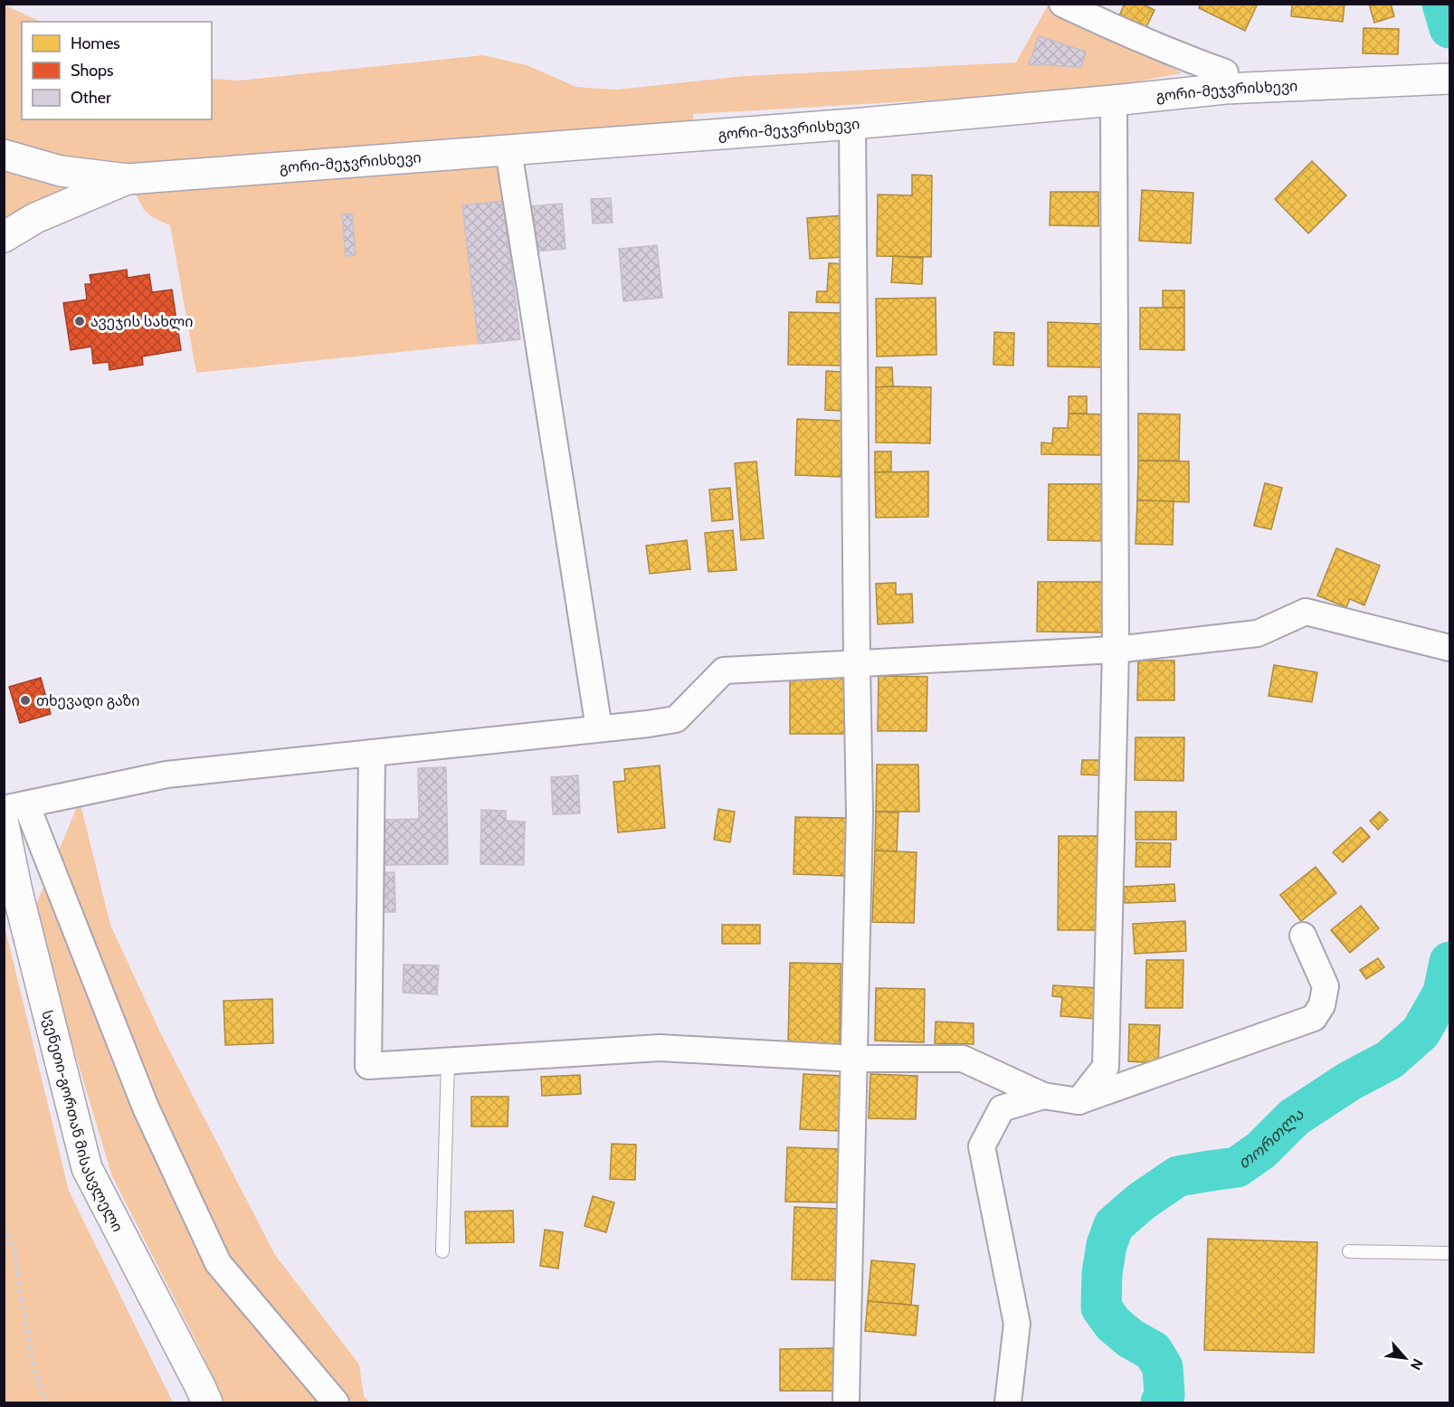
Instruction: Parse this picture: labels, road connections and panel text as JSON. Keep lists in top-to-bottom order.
{
  "streets": {
    "main road": ["გორი-მეჯვრისხევი", "სვენეთი-გორთან მისასვლელი"]
  },
  "water": ["თორთლა"],
  "places": ["ავეჯის სახლი", "თხევადი გაზი"],
  "legend": ["Homes", "Shops", "Other"],
  "north": "bottom right"
}
